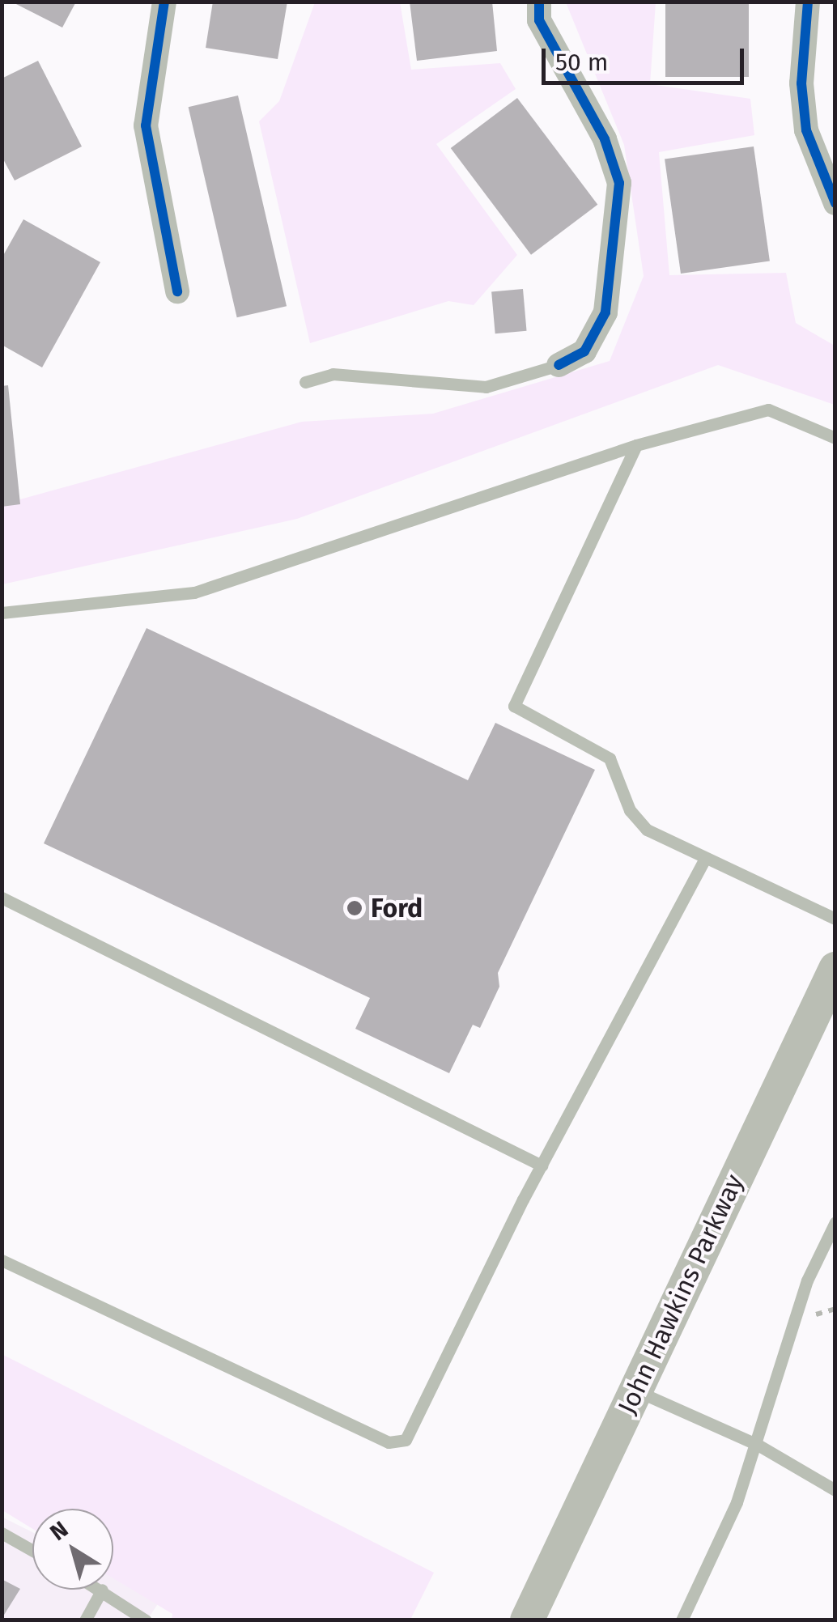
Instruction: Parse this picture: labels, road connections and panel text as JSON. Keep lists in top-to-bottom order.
{
  "streets": {
    "main road": ["John Hawkins Parkway"]
  },
  "places": ["Ford"],
  "scale_bar": "50 m",
  "north": "top left"
}
